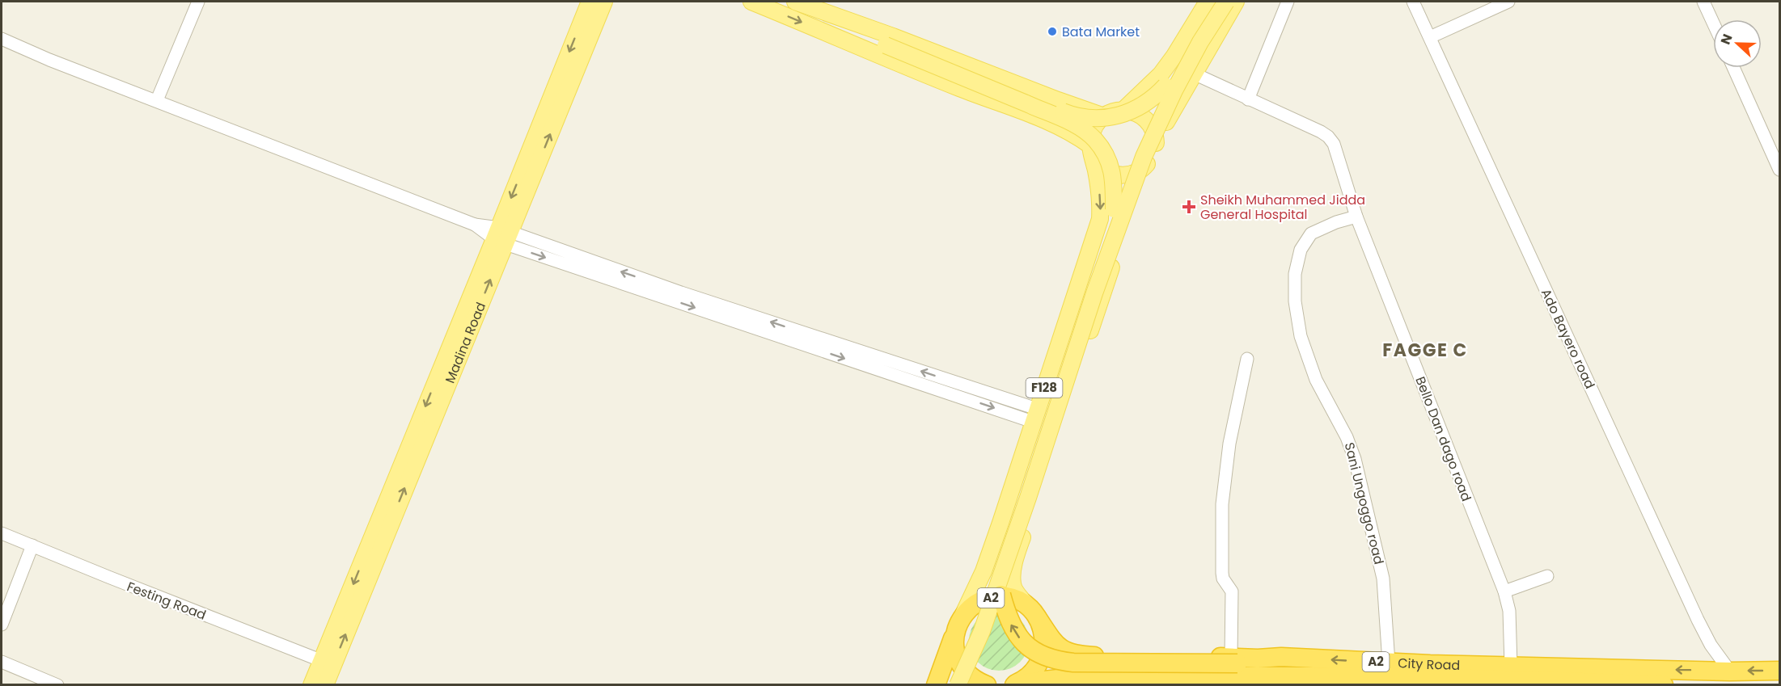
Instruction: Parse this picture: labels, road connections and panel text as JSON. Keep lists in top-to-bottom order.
{
  "streets": {
    "highway": ["A2", "City Road"],
    "main road": ["Madina Road", "F128"],
    "street": [
      "Ado Bayero road",
      "Bello Dan dago road",
      "Sani Ungoggo road",
      "Festing Road"
    ]
  },
  "crossings": [
    ["Ado Bayero road", "City Road"],
    ["Madina Road", "Festing Road"],
    ["F128", "Bello Dan dago road"],
    ["F128", "A2"],
    ["Bello Dan dago road", "Sani Ungoggo road"],
    ["Bello Dan dago road", "City Road"],
    ["Sani Ungoggo road", "City Road"],
    ["A2", "City Road"]
  ],
  "districts": ["FAGGE C"],
  "places": {
    "other": ["Bata Market"],
    "health": ["Sheikh Muhammed Jidda General Hospital"]
  },
  "north": "left"
}
